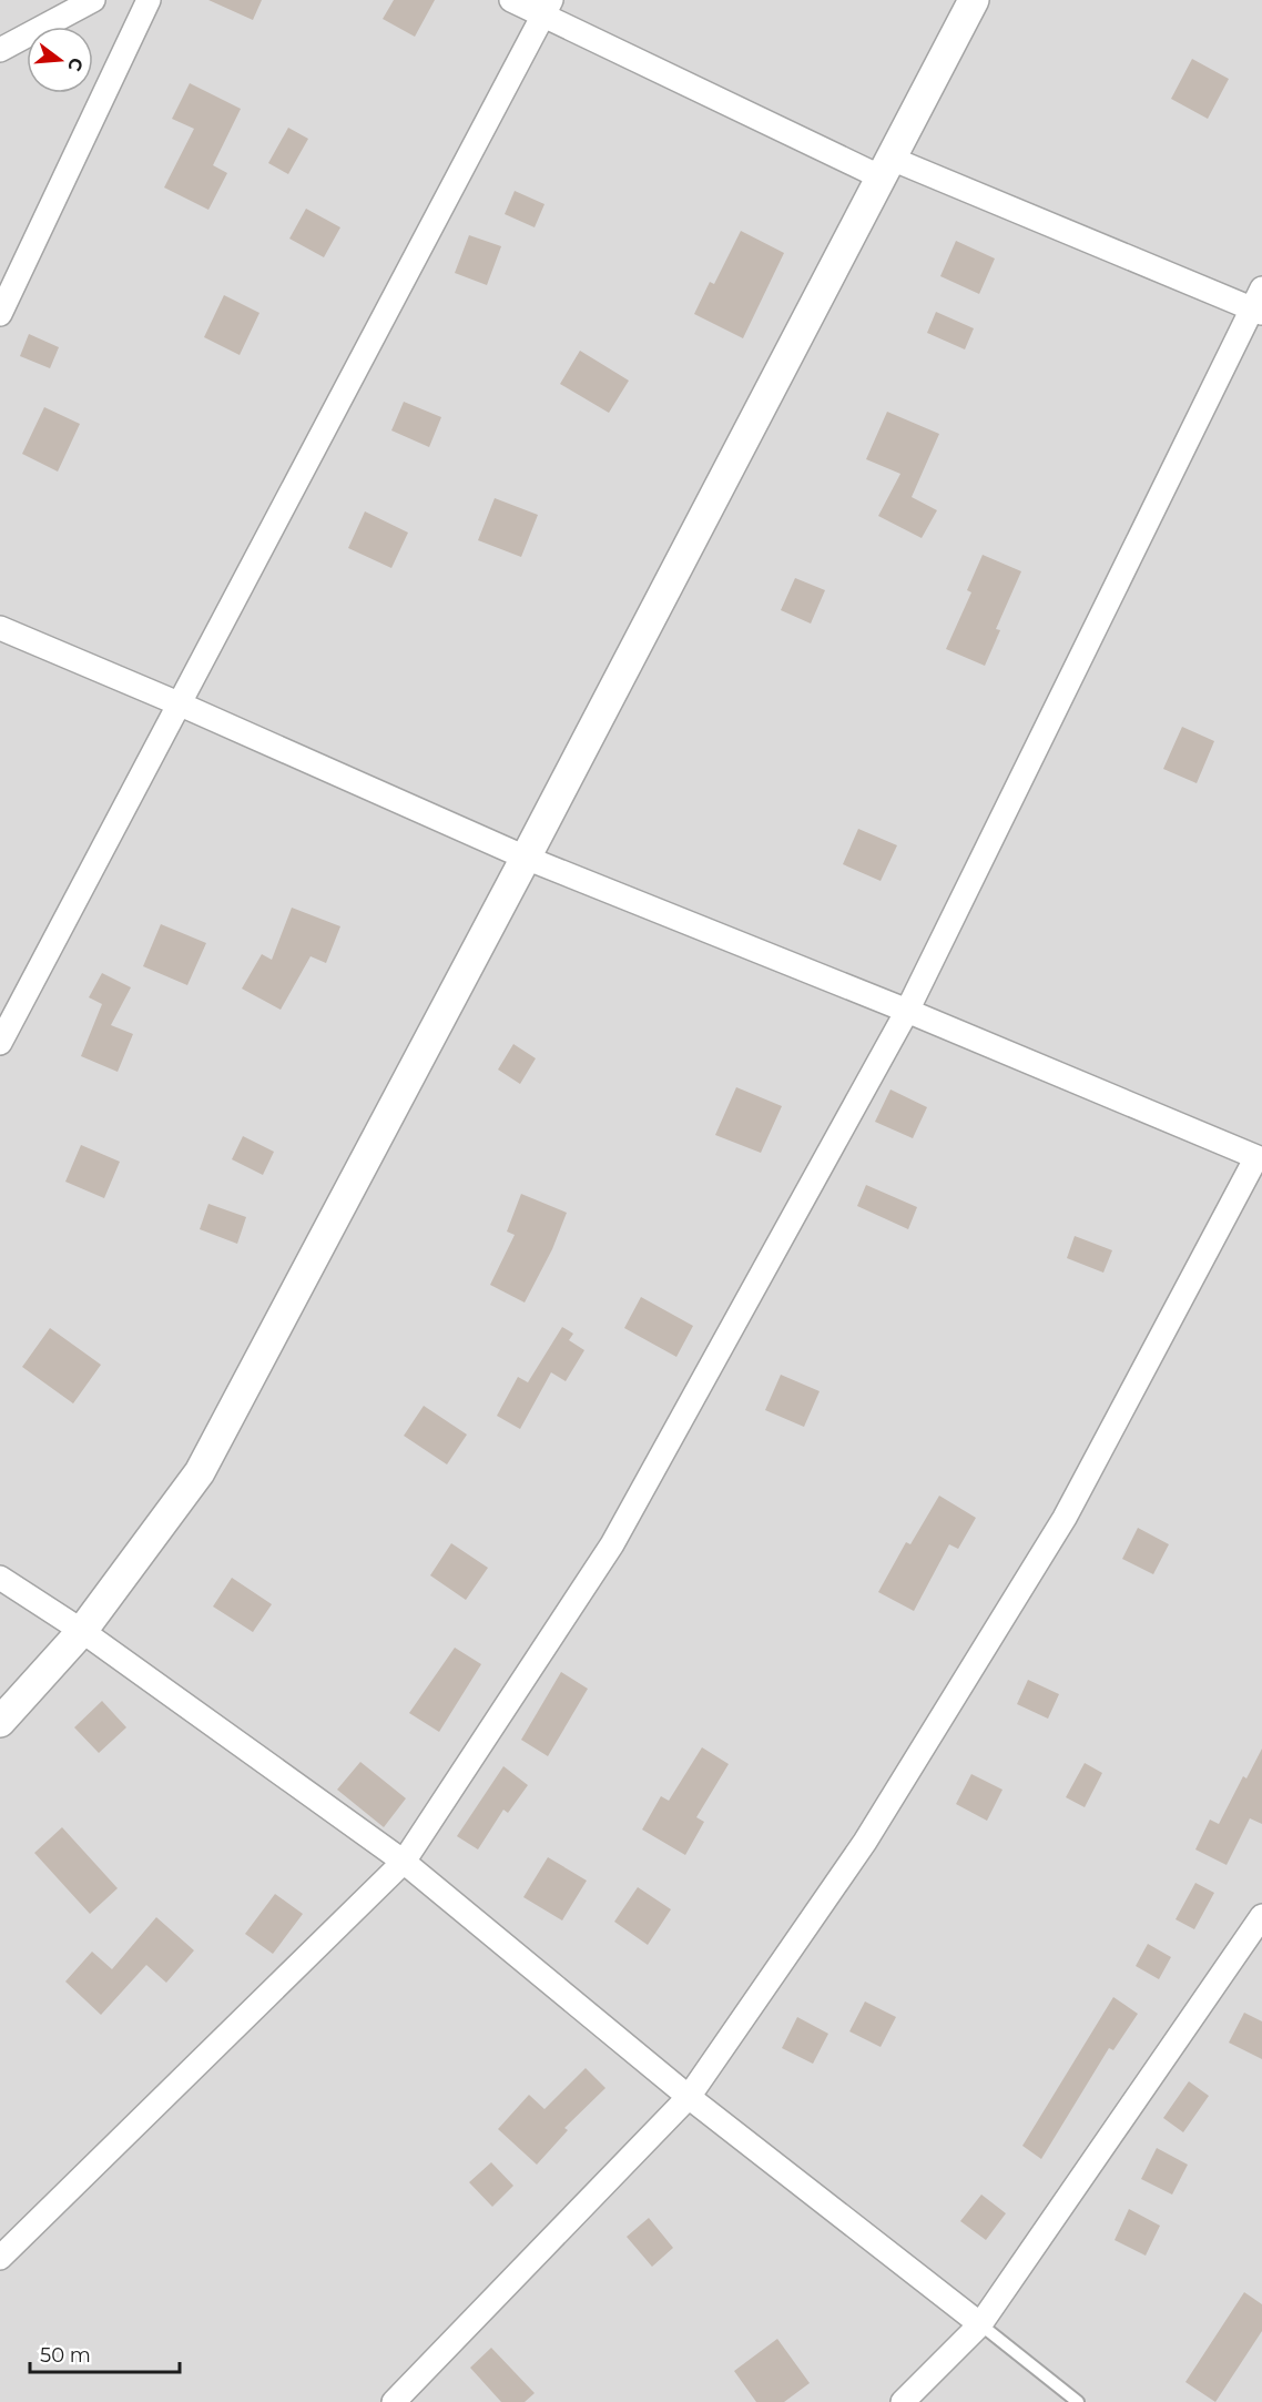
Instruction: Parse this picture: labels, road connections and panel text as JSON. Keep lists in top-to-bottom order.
{
  "scale_bar": "50 m",
  "north": "right"
}
